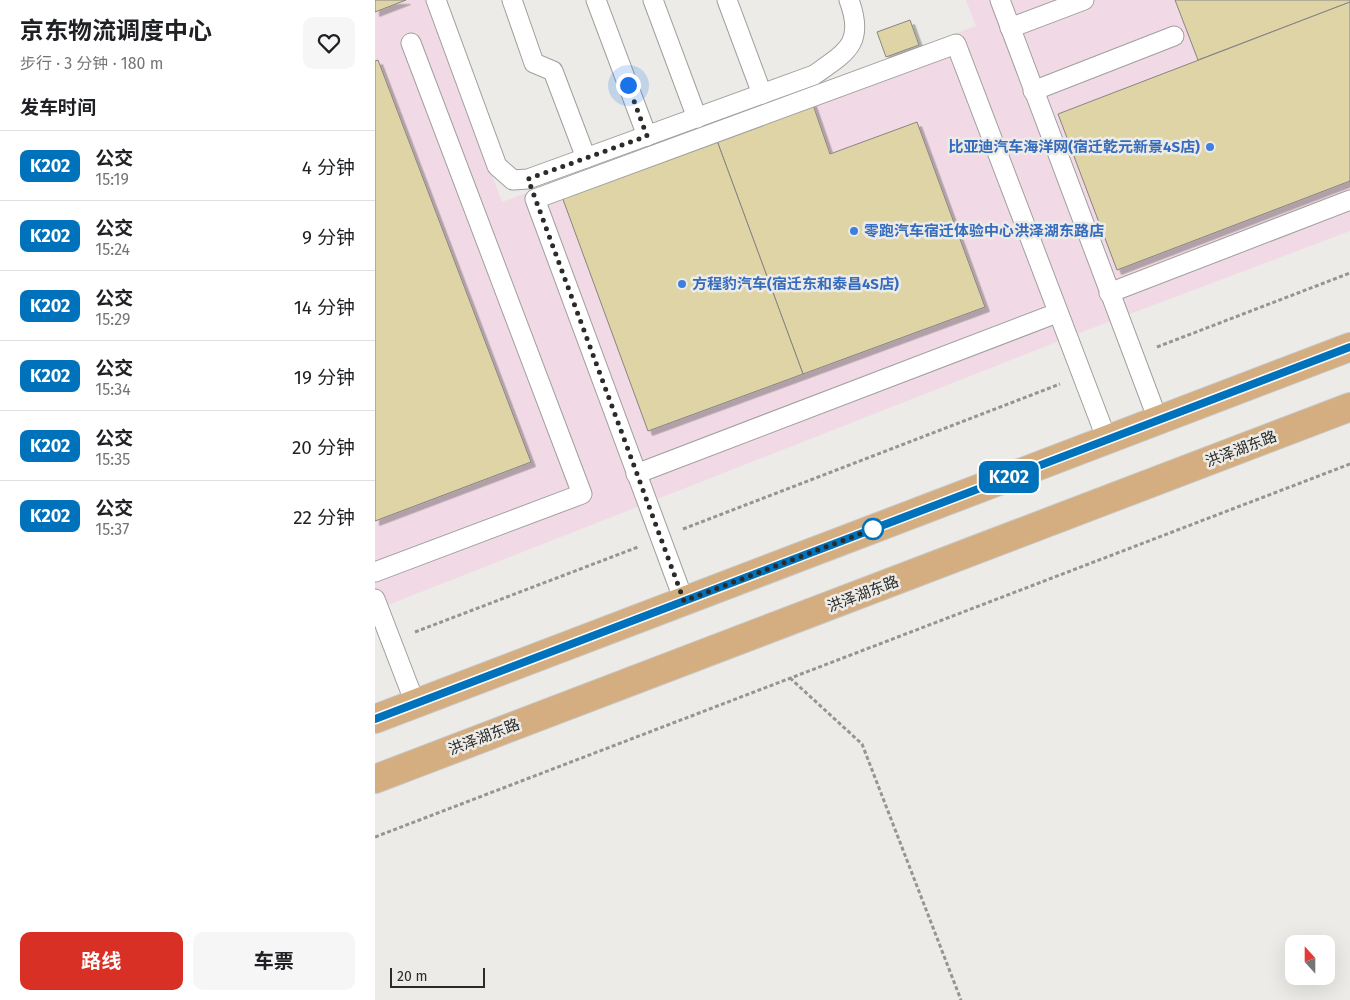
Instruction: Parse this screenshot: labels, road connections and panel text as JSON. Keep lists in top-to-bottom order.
{
  "streets": {
    "main road": ["洪泽湖东路"]
  },
  "places": ["比亚迪汽车海洋网(宿迁乾元新景4S店)", "零跑汽车宿迁体验中心洪泽湖东路店", "方程豹汽车(宿迁东和泰昌4S店)"],
  "lines": ["bus line K202"],
  "scale_bar": "20 m",
  "north": "top",
  "page": {
    "heading": [
      ["京东物流调度中心", "步行 · 3 分钟 · 180 m"],
      "发车时间"
    ],
    "on_map": "K202",
    "list": [
      {
        "mark": "K202",
        "name": "公交",
        "note": "15:19",
        "value": "4 分钟"
      },
      {
        "mark": "K202",
        "name": "公交",
        "note": "15:24",
        "value": "9 分钟"
      },
      {
        "mark": "K202",
        "name": "公交",
        "note": "15:29",
        "value": "14 分钟"
      },
      {
        "mark": "K202",
        "name": "公交",
        "note": "15:34",
        "value": "19 分钟"
      },
      {
        "mark": "K202",
        "name": "公交",
        "note": "15:35",
        "value": "20 分钟"
      },
      {
        "mark": "K202",
        "name": "公交",
        "note": "15:37",
        "value": "22 分钟"
      }
    ],
    "buttons": ["路线", "车票"],
    "scale": "20 m"
  }
}
